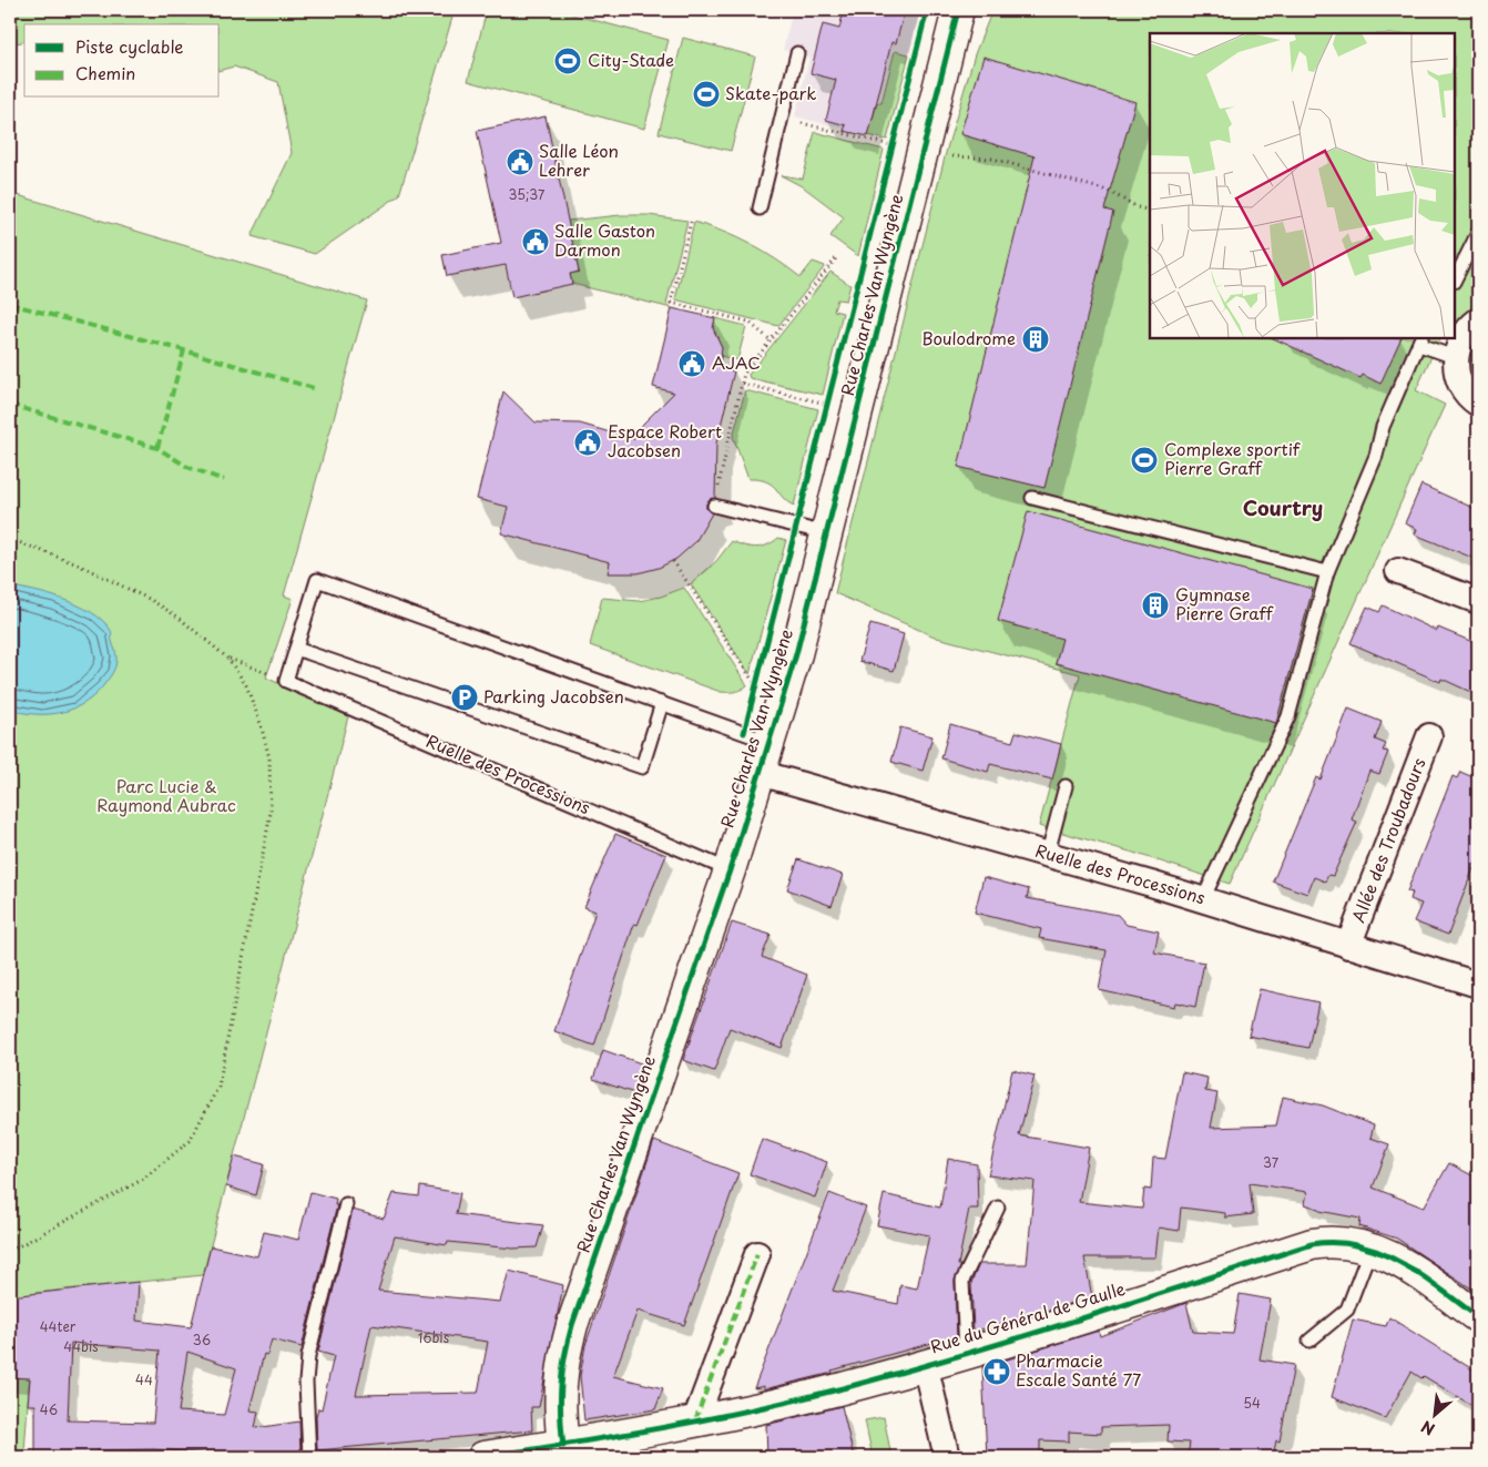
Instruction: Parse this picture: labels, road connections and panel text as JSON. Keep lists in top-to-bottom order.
{
  "streets": {
    "street": [
      "Rue Charles Van Wyngène",
      "Ruelle des Processions",
      "Allée des Troubadours",
      "Rue du Général de Gaulle"
    ]
  },
  "crossings": [
    ["Rue Charles Van Wyngène", "Ruelle des Processions"],
    ["Rue Charles Van Wyngène", "Rue du Général de Gaulle"],
    ["Ruelle des Processions", "Allée des Troubadours"]
  ],
  "districts": ["Courtry"],
  "parks": ["Parc Lucie & Raymond Aubrac"],
  "places": {
    "sports": ["City-Stade", "Skate-park", "Complexe sportif Pierre Graff"],
    "public building": [
      "Salle Léon Lehrer",
      "Salle Gaston Darmon",
      "AJAC",
      "Espace Robert Jacobsen"
    ],
    "building": ["Boulodrome", "Gymnase Pierre Graff"],
    "parking": ["Parking Jacobsen"],
    "pharmacy": ["Pharmacie Escale Santé 77"]
  },
  "house_numbers": [
    "35;37",
    "37",
    "44ter",
    "16bis",
    "36",
    "44bis",
    "44",
    "54",
    "46"
  ],
  "legend": ["Piste cyclable", "Chemin"],
  "north": "bottom left"
}
